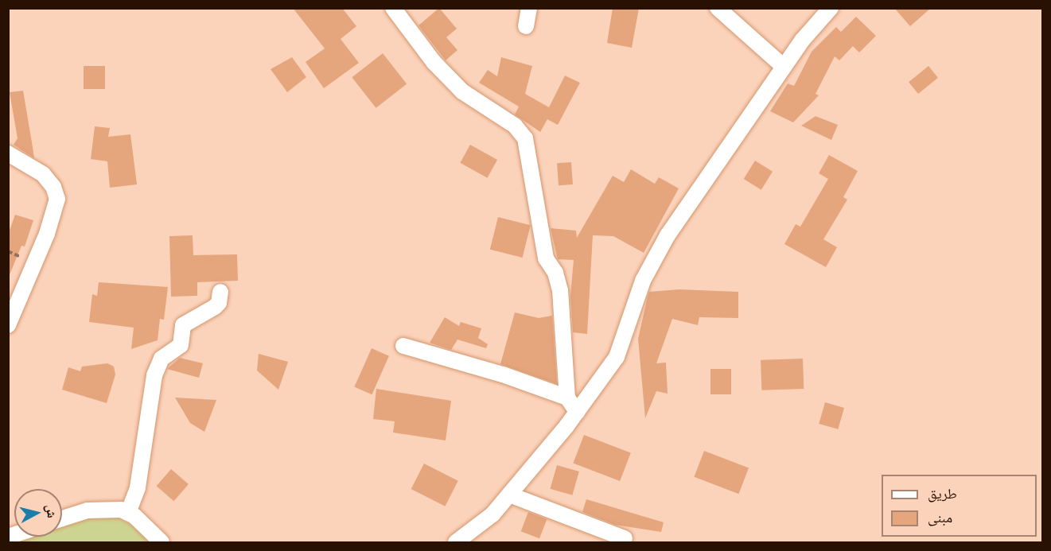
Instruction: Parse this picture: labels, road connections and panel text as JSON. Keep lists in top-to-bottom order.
{
  "legend": ["طريق", "مبنى"],
  "north": "right"
}
